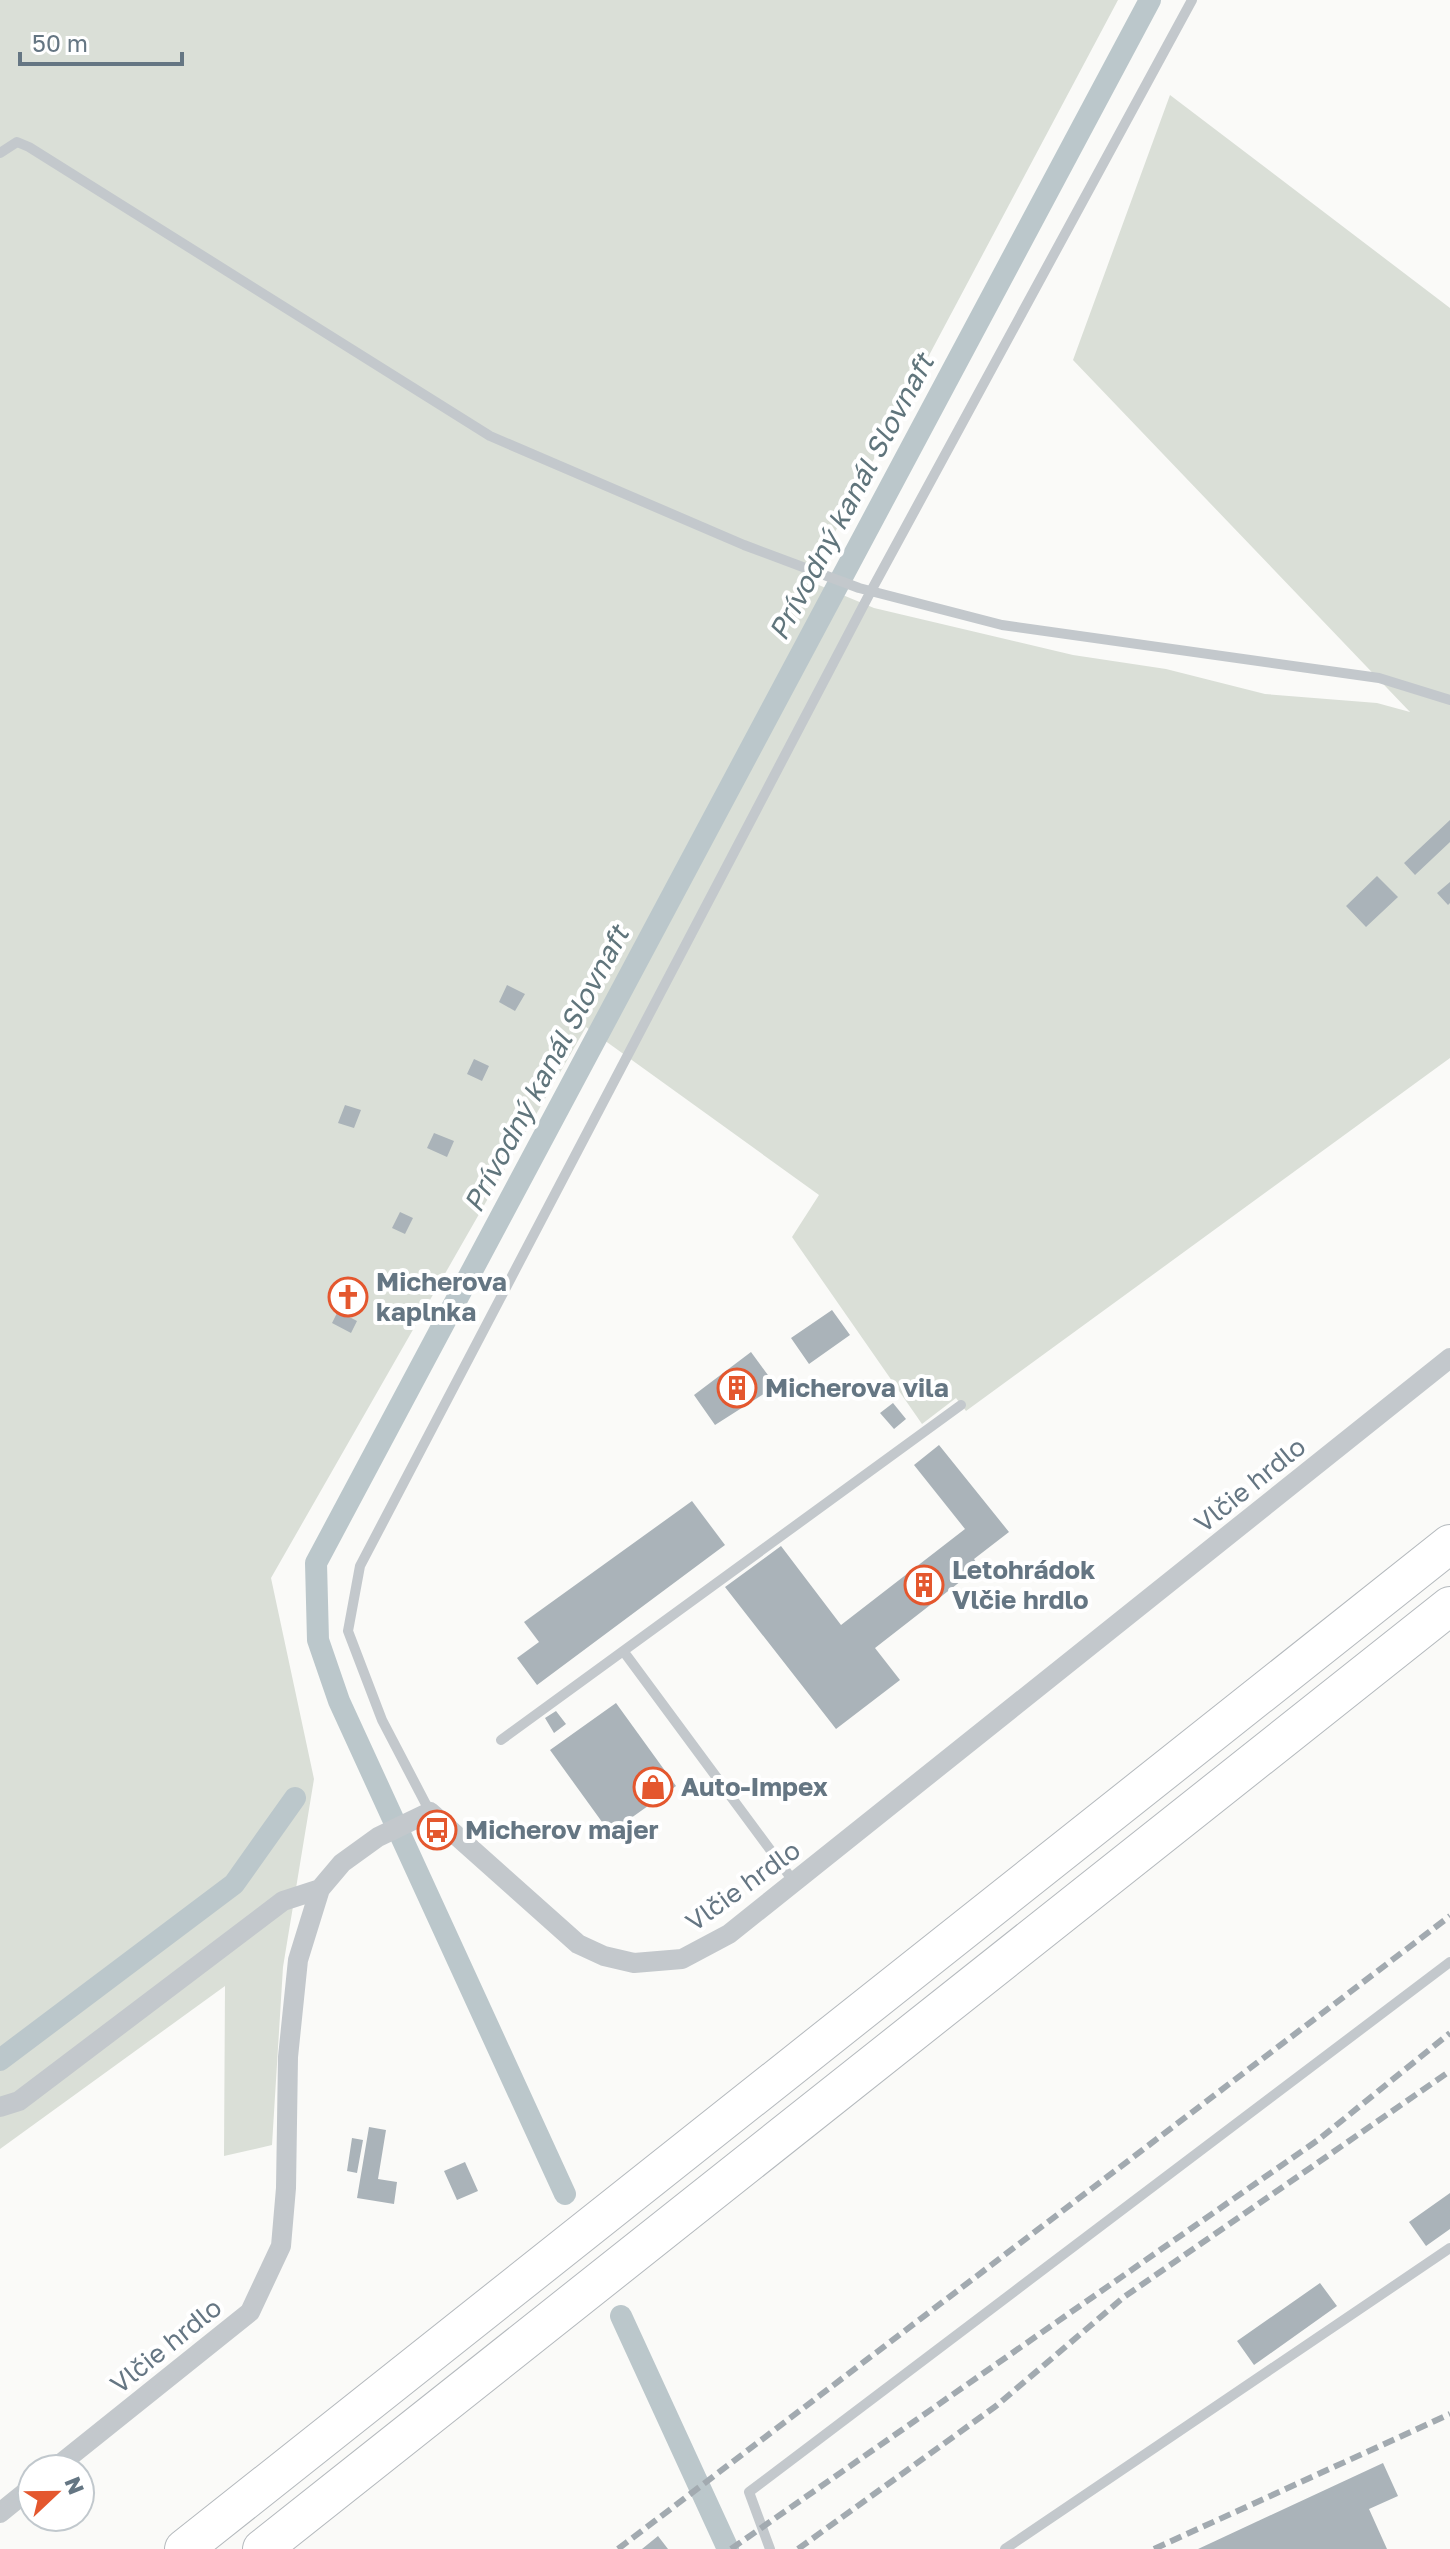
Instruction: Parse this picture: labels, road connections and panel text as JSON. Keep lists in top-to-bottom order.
{
  "streets": {
    "street": ["Vlčie hrdlo"]
  },
  "water": ["Prívodný kanál Slovnaft"],
  "places": {
    "church": ["Micherova kaplnka"],
    "building": ["Micherova vila", "Letohrádok Vlčie hrdlo"],
    "shop": ["Auto-Impex"],
    "bus stop": ["Micherov majer"]
  },
  "scale_bar": "50 m",
  "north": "right"
}
